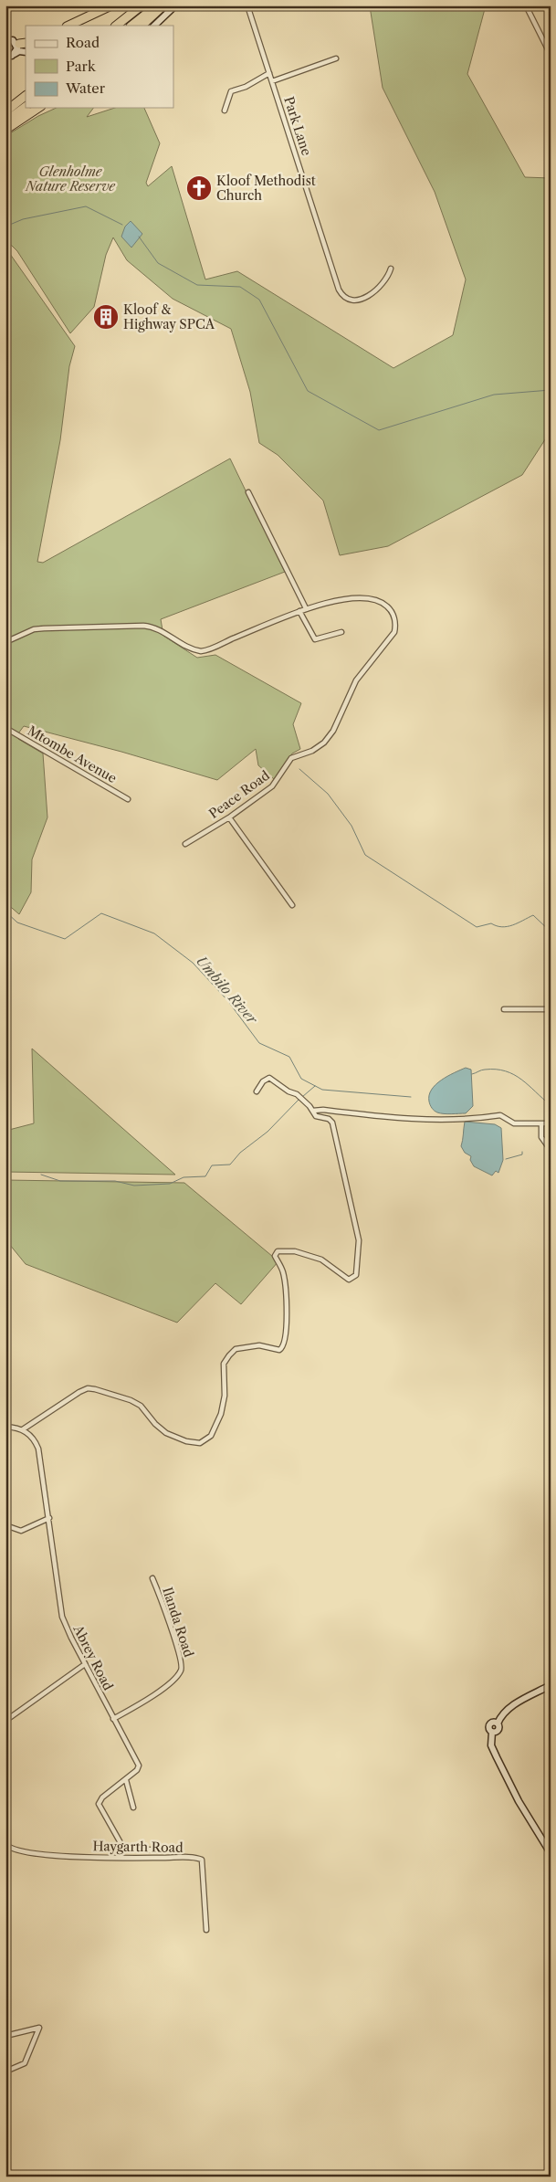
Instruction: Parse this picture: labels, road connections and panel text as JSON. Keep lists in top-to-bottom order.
{
  "streets": {
    "street": [
      "Park Lane",
      "Mtombe Avenue",
      "Peace Road",
      "Ilanda Road",
      "Abrey Road",
      "Haygarth Road"
    ]
  },
  "crossings": [
    ["Ilanda Road", "Abrey Road"]
  ],
  "water": ["Umbilo River"],
  "parks": ["Glenholme Nature Reserve"],
  "places": {
    "church": ["Kloof Methodist Church"],
    "building": ["Kloof & Highway SPCA"]
  },
  "legend": ["Road", "Park", "Water"]
}
